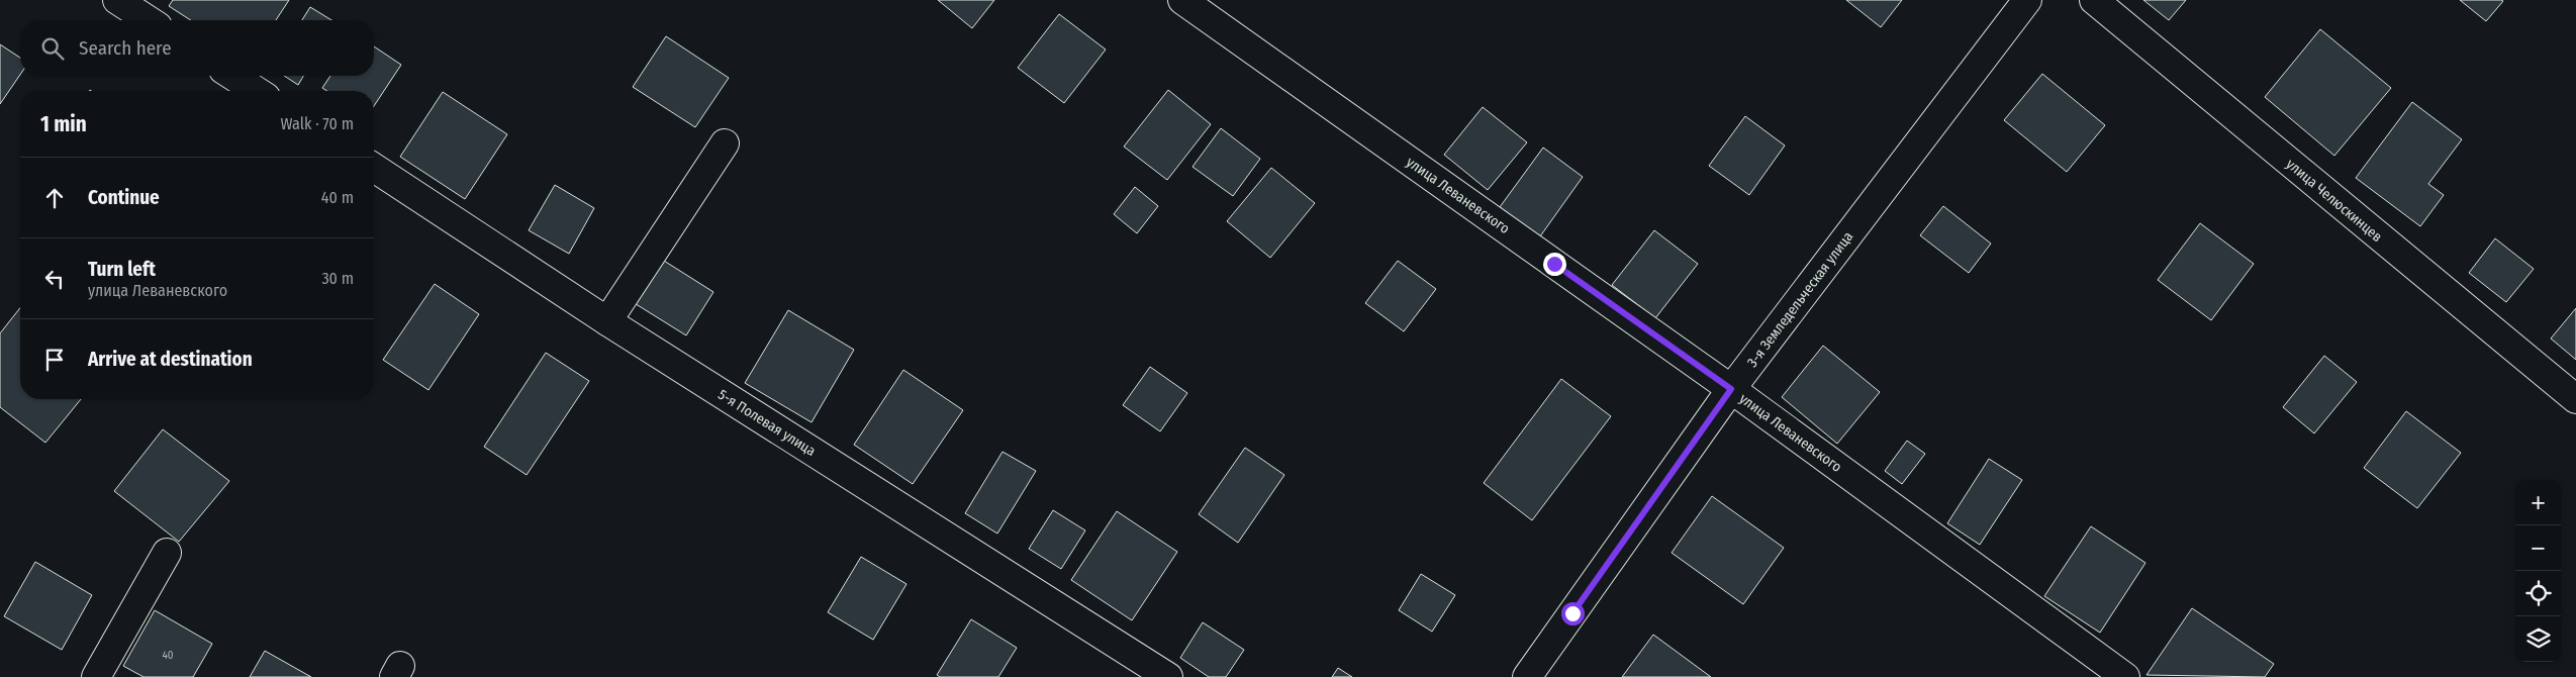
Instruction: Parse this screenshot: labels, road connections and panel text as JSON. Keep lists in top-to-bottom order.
{
  "streets": {
    "street": [
      "улица Леваневского",
      "улица Челюскинцев",
      "3-я Земледельческая улица",
      "5-я Полевая улица"
    ]
  },
  "crossings": [
    ["улица Леваневского", "3-я Земледельческая улица"]
  ],
  "house_numbers": ["40"],
  "page": {
    "search": "Search here",
    "heading": ["1 min", "Walk · 70 m"],
    "list": [
      ["Continue", "40 m"],
      ["Turn left", "улица Леваневского", "30 m"],
      "Arrive at destination"
    ],
    "map_buttons": ["+", "−"]
  }
}
